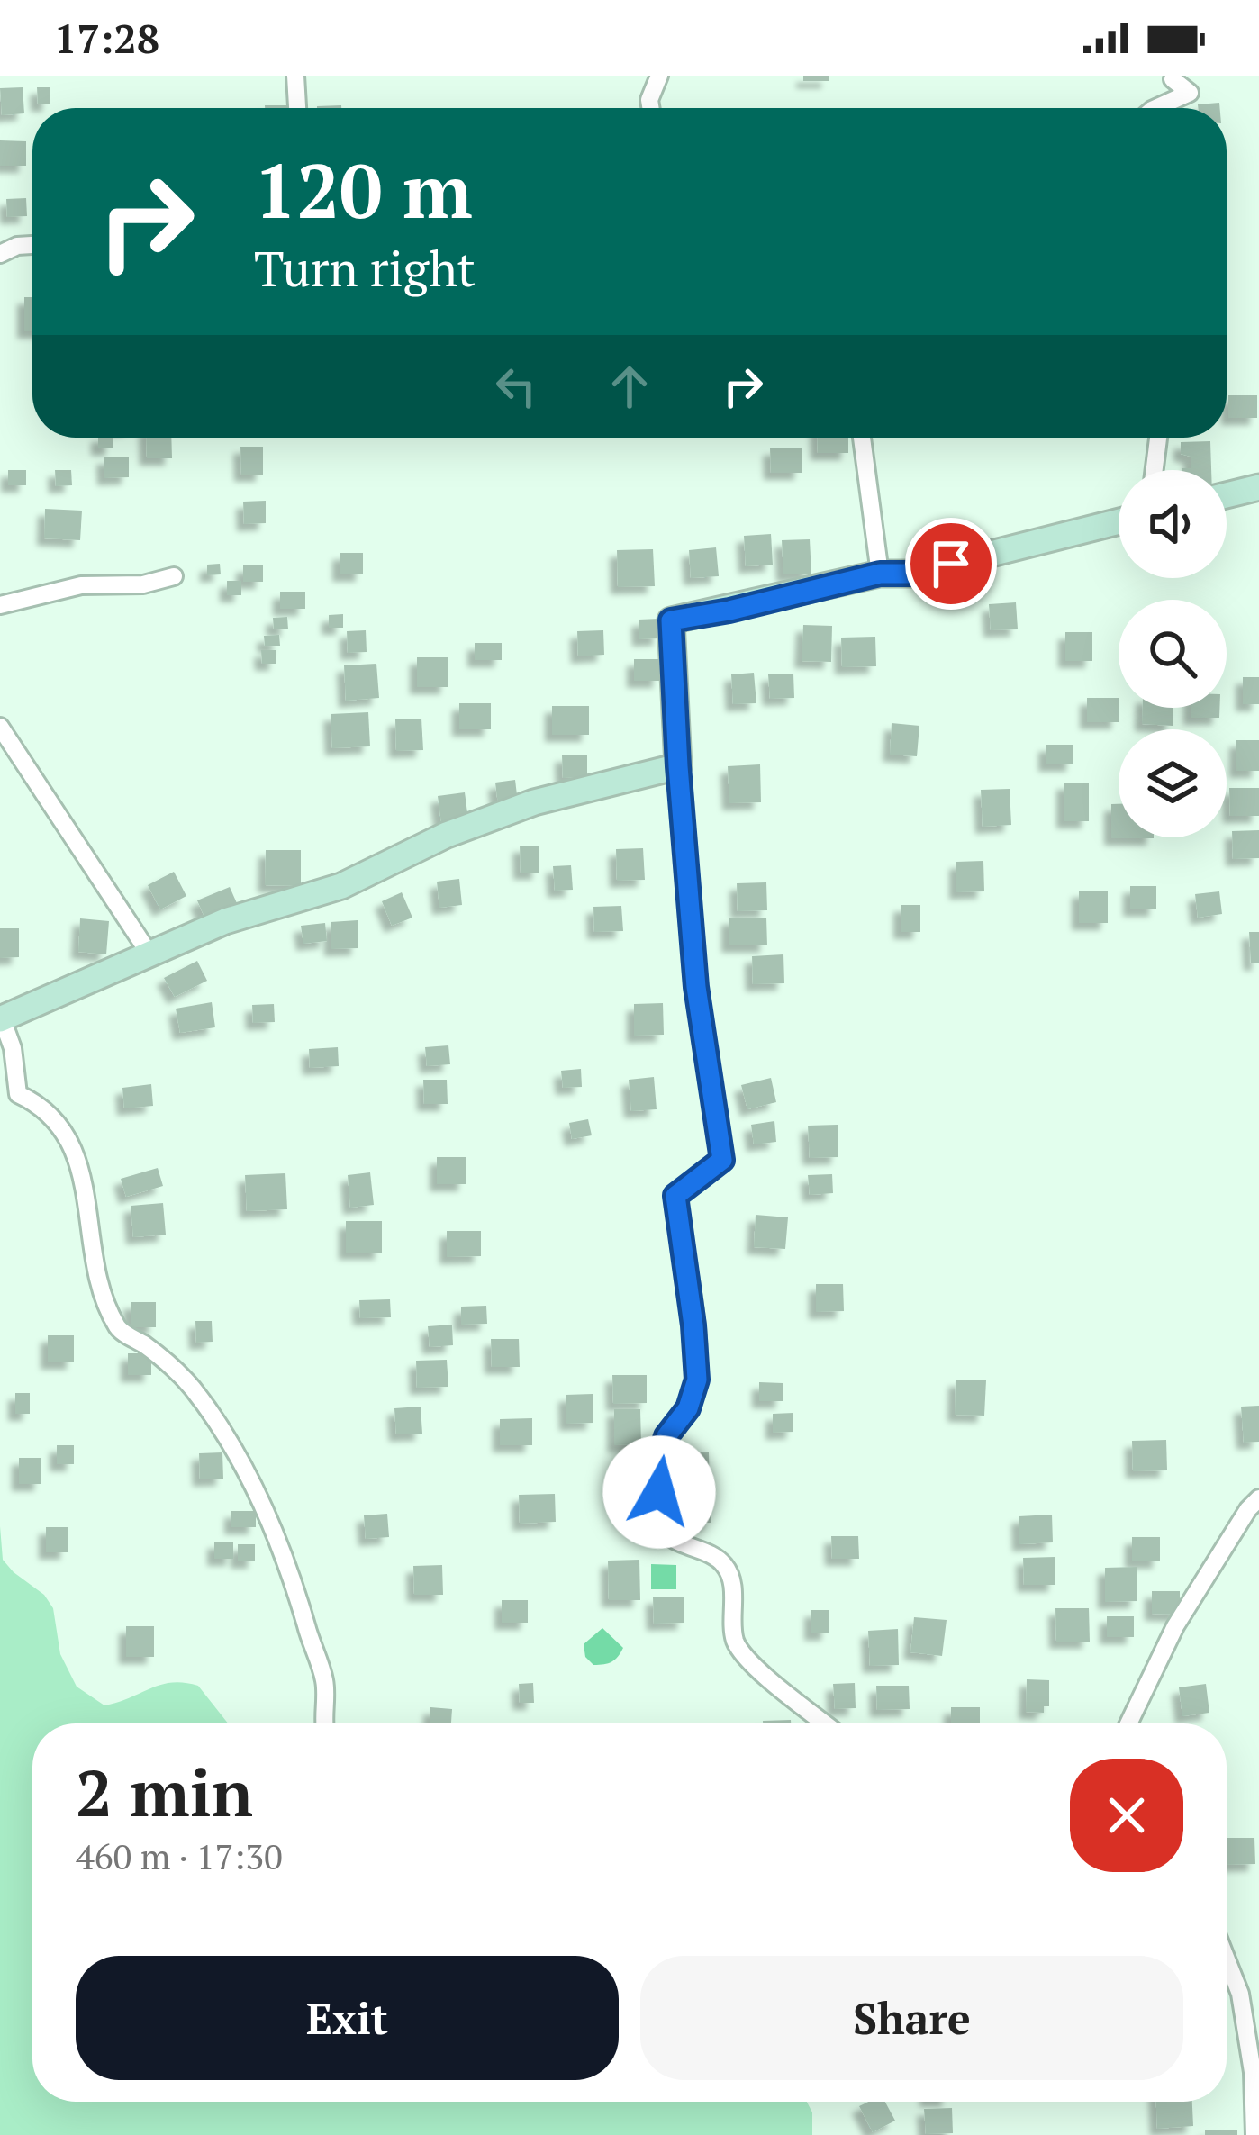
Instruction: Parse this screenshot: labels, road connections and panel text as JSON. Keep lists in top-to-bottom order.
{
  "page": {
    "status": "17:28",
    "turn": ["120 m", "Turn right"],
    "heading": ["2 min", "460 m · 17:30"],
    "buttons": ["Exit", "Share"]
  }
}
